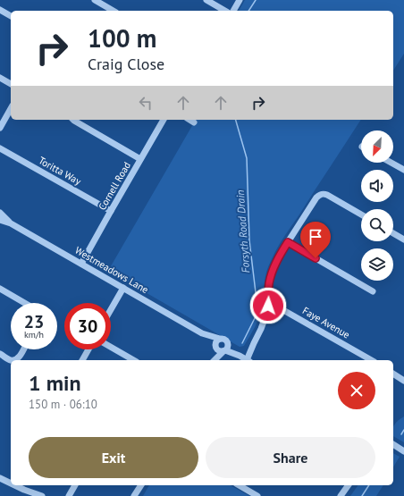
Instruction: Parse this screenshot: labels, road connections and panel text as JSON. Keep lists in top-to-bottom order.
{
  "streets": {
    "street": [
      "Toritta Way",
      "Cornell Road",
      "Westmeadows Lane",
      "Faye Avenue"
    ]
  },
  "crossings": [
    ["Toritta Way", "Cornell Road"],
    ["Cornell Road", "Westmeadows Lane"]
  ],
  "water": ["Forsyth Road Drain"],
  "north": "bottom left",
  "page": {
    "turn": ["100 m", "Craig Close"],
    "speed": "23 km/h",
    "limit": "30",
    "heading": ["1 min", "150 m · 06:10"],
    "buttons": ["Exit", "Share"]
  }
}
